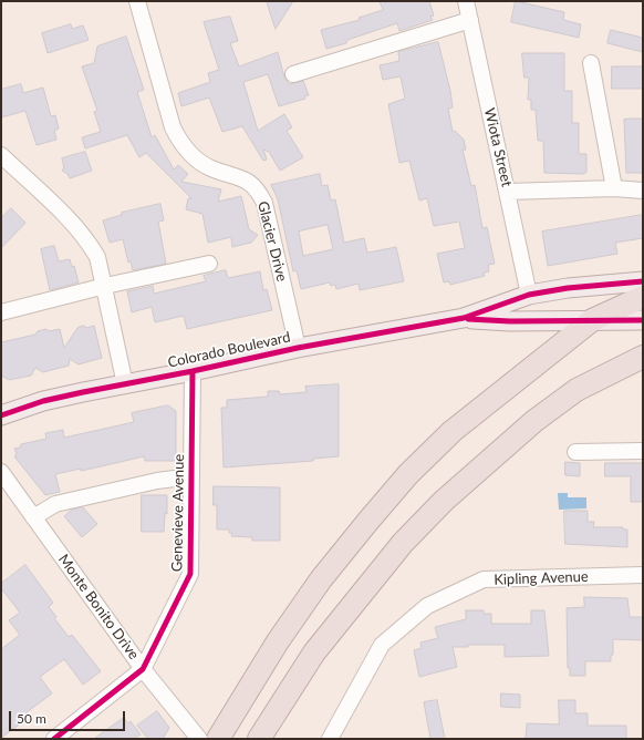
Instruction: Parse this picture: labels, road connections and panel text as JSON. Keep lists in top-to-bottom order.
{
  "streets": {
    "main road": ["Colorado Boulevard"],
    "street": [
      "Wiota Street",
      "Glacier Drive",
      "Genevieve Avenue",
      "Kipling Avenue",
      "Monte Bonito Drive"
    ]
  },
  "crossings": [
    ["Wiota Street", "Colorado Boulevard"],
    ["Glacier Drive", "Colorado Boulevard"],
    ["Colorado Boulevard", "Genevieve Avenue"],
    ["Genevieve Avenue", "Monte Bonito Drive"]
  ],
  "scale_bar": "50 m"
}
